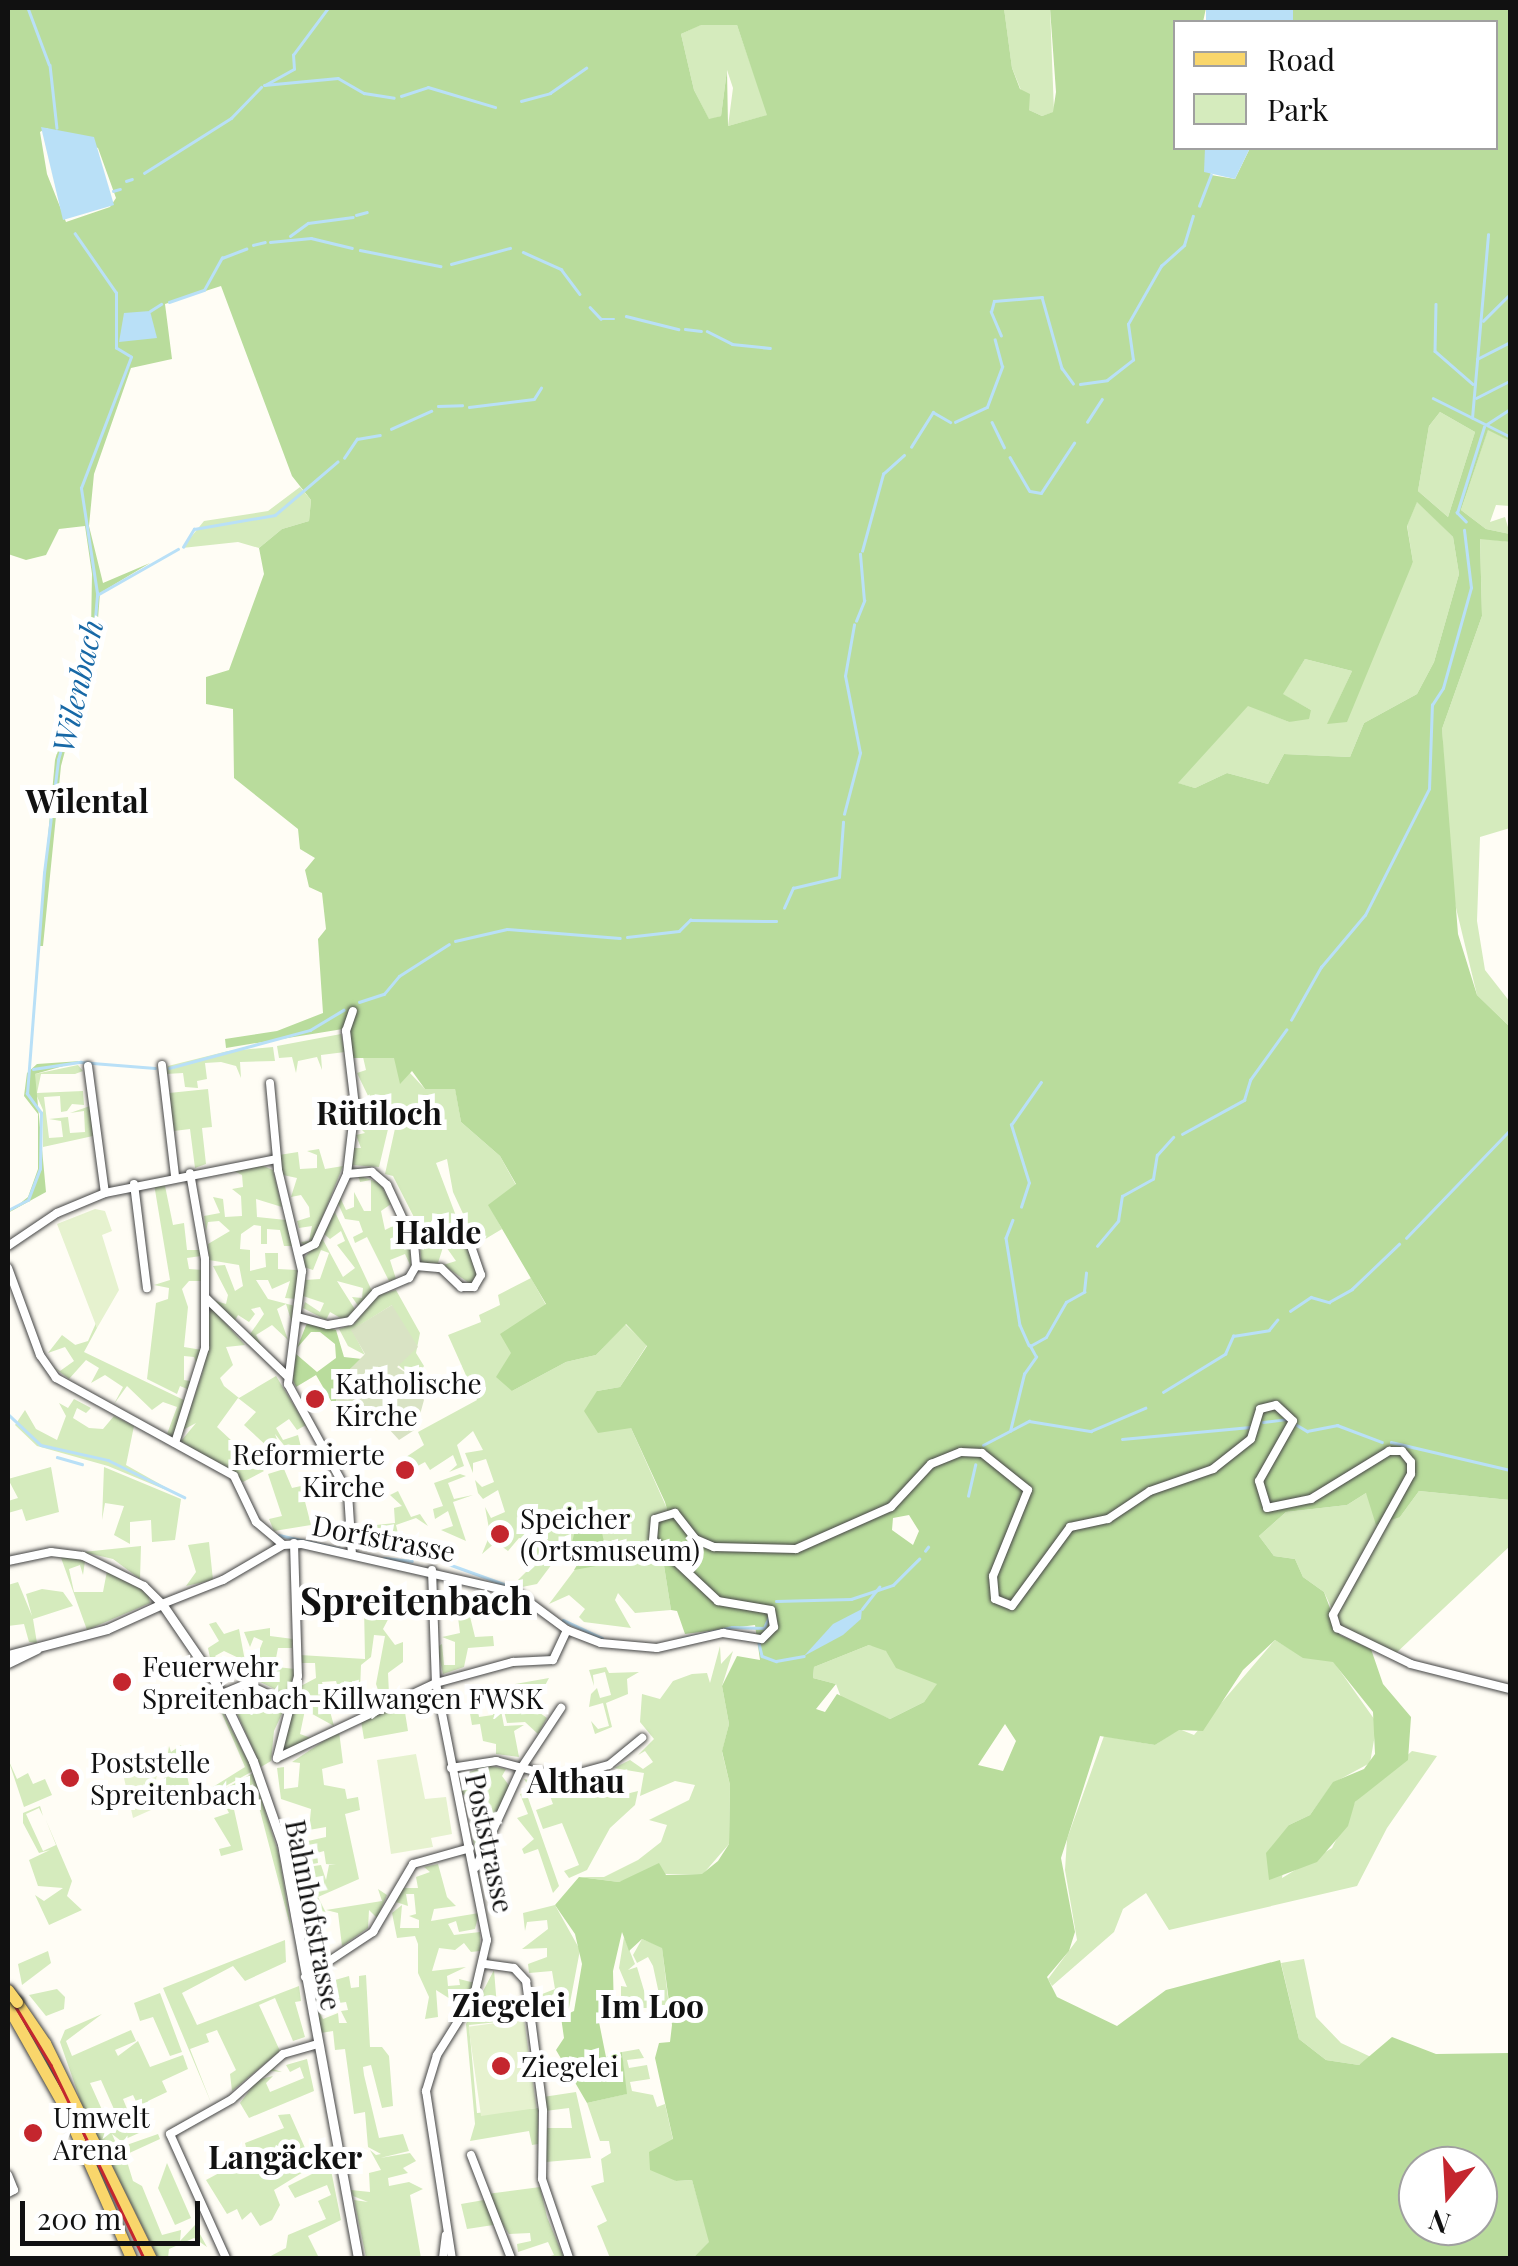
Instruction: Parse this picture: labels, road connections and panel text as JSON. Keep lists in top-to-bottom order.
{
  "streets": {
    "street": ["Dorfstrasse", "Poststrasse", "Bahnhofstrasse"]
  },
  "crossings": [
    ["Dorfstrasse", "Poststrasse"],
    ["Dorfstrasse", "Bahnhofstrasse"]
  ],
  "districts": [
    "Wilental",
    "Rütiloch",
    "Halde",
    "Spreitenbach",
    "Althau",
    "Ziegelei",
    "Im Loo",
    "Langäcker"
  ],
  "water": ["Wilenbach"],
  "places": [
    "Katholische Kirche",
    "Reformierte Kirche",
    "Speicher (Ortsmuseum)",
    "Feuerwehr Spreitenbach-Killwangen FWSK",
    "Poststelle Spreitenbach",
    "Ziegelei",
    "Umwelt Arena"
  ],
  "legend": ["Road", "Park"],
  "scale_bar": "200 m",
  "north": "bottom"
}
